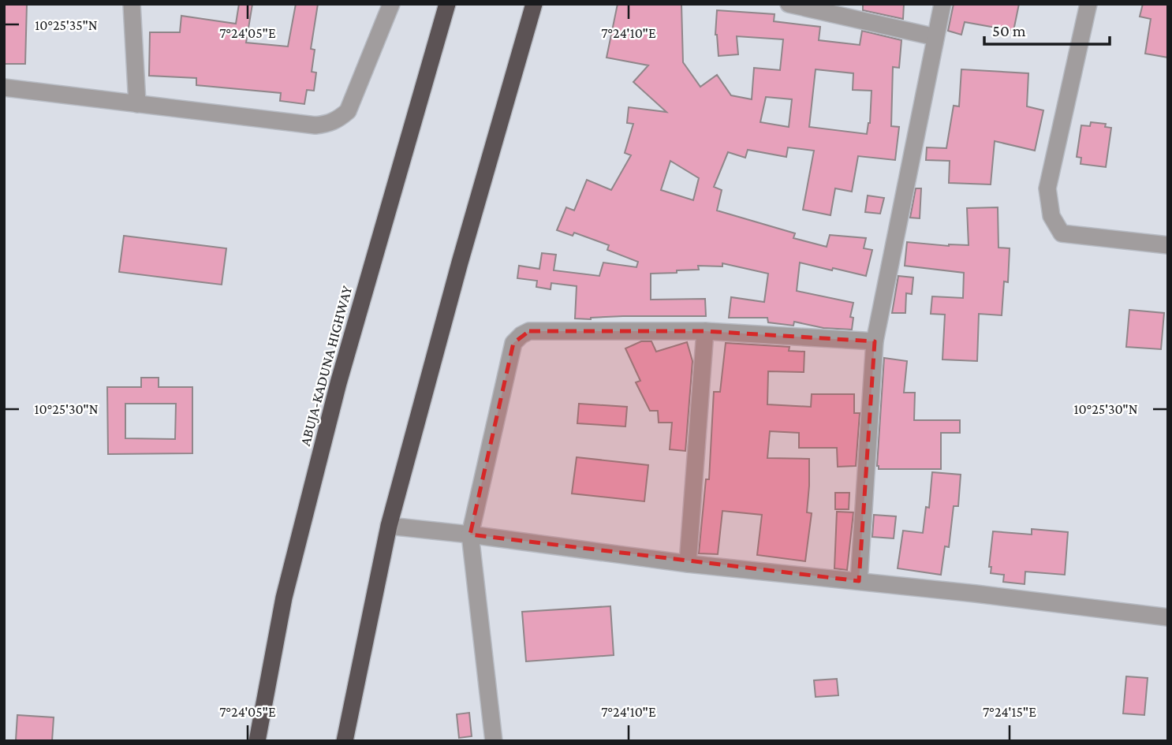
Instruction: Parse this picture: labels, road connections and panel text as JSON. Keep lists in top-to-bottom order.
{
  "streets": {
    "highway": ["ABUJA-KADUNA HIGHWAY"]
  },
  "scale_bar": "50 m",
  "coordinates": [
    "10°25'35\"N",
    "7°24'05\"E",
    "7°24'10\"E",
    "10°25'30\"N",
    "7°24'15\"E"
  ]
}
